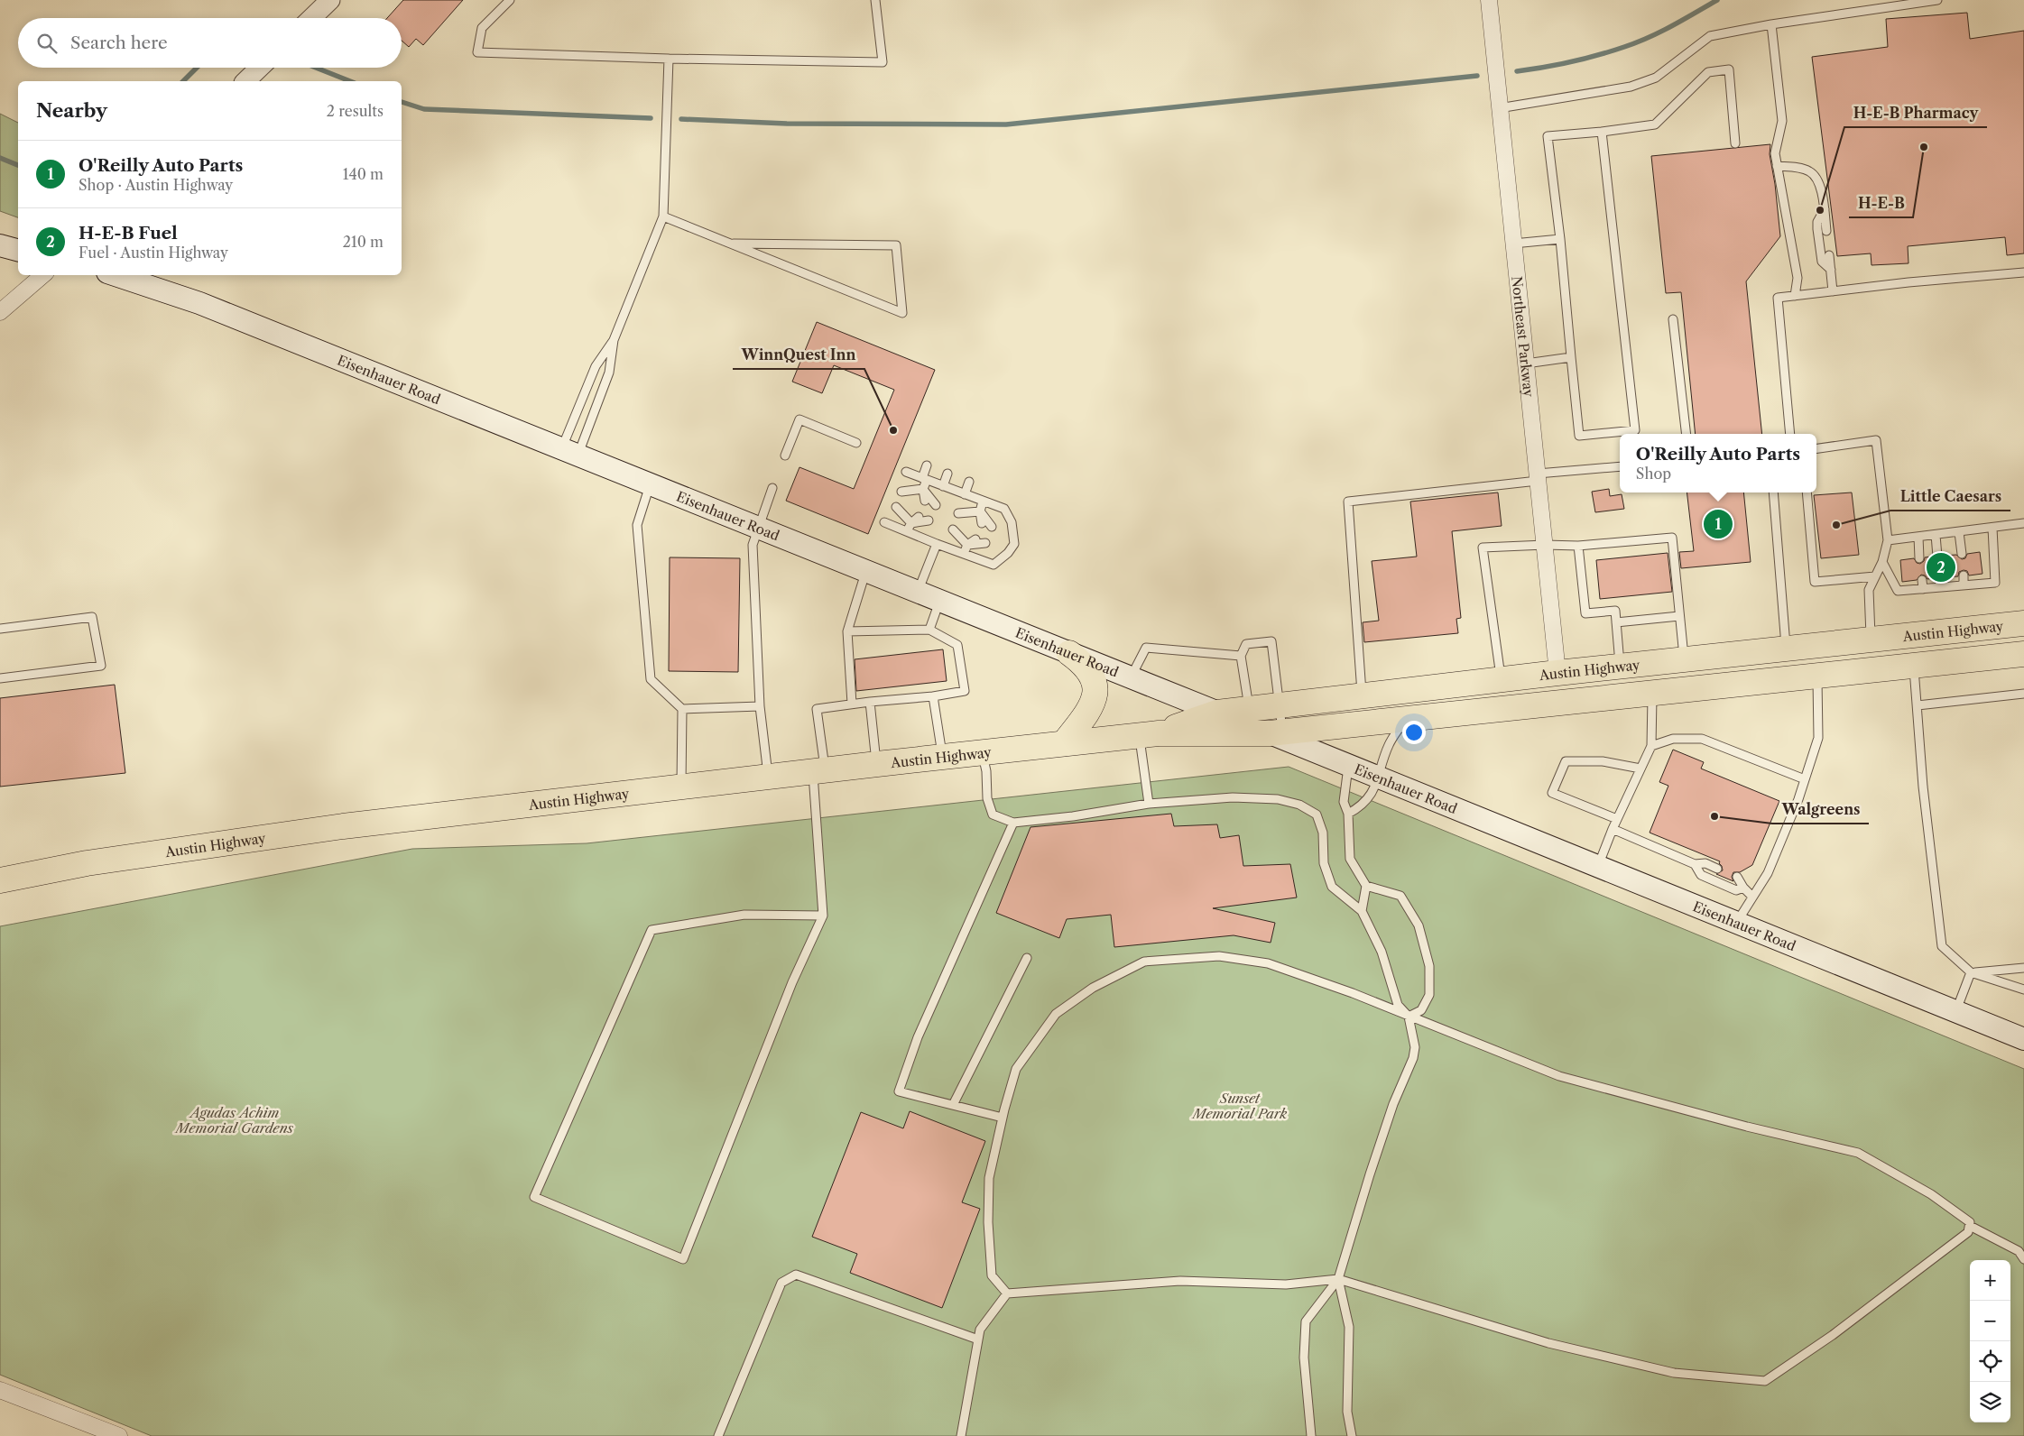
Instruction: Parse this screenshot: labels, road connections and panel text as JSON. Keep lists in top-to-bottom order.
{
  "streets": {
    "main road": ["Eisenhauer Road", "Austin Highway"],
    "street": ["Northeast Parkway"]
  },
  "crossings": [
    ["Northeast Parkway", "Austin Highway"],
    ["Eisenhauer Road", "Austin Highway"]
  ],
  "parks": ["Sunset Memorial Park", "Agudas Achim Memorial Gardens"],
  "places": [
    "H-E-B",
    "H-E-B Pharmacy",
    "WinnQuest Inn",
    "Little Caesars",
    "Walgreens"
  ],
  "page": {
    "search": "Search here",
    "heading": ["Nearby", "2 results"],
    "list": [
      {
        "mark": "1",
        "name": "O'Reilly Auto Parts",
        "note": "Shop · Austin Highway",
        "value": "140 m"
      },
      {
        "mark": "2",
        "name": "H-E-B Fuel",
        "note": "Fuel · Austin Highway",
        "value": "210 m"
      }
    ],
    "popup": ["O'Reilly Auto Parts", "Shop"],
    "pins": ["1", "2"],
    "map_buttons": ["+", "−"]
  }
}
